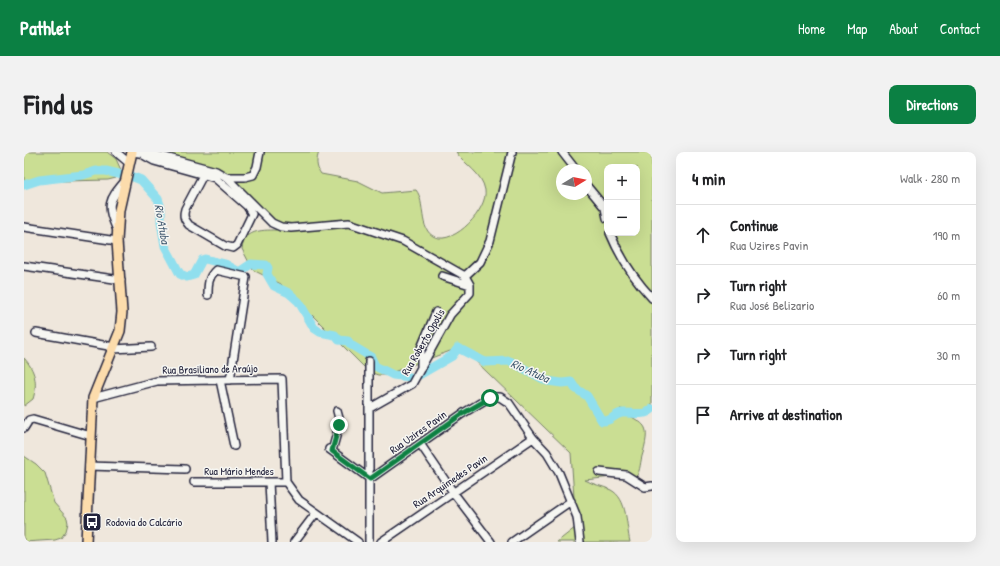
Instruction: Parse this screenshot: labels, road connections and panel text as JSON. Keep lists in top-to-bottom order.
{
  "streets": {
    "street": [
      "Rua Roberto Opolis",
      "Rua Brasiliano de Araújo",
      "Rua Uzires Pavin",
      "Rua Mário Mendes",
      "Rua Arquimedes Pavin"
    ]
  },
  "crossings": [
    ["Rua Brasiliano de Araújo", "Rua Mário Mendes"],
    ["Rua Uzires Pavin", "Rua Arquimedes Pavin"]
  ],
  "water": ["Rio Atuba"],
  "places": {
    "bus stop": ["Rodovia do Calcário"]
  },
  "north": "right",
  "page": {
    "header": "Pathlet",
    "nav": [
      "Home",
      "Map",
      "About",
      "Contact"
    ],
    "title": "Find us",
    "buttons": "Directions",
    "heading": ["4 min", "Walk · 280 m"],
    "map_buttons": ["+", "−"],
    "list": [
      ["Continue", "Rua Uzires Pavin", "190 m"],
      ["Turn right", "Rua José Belizario", "60 m"],
      ["Turn right", "30 m"],
      "Arrive at destination"
    ]
  }
}
